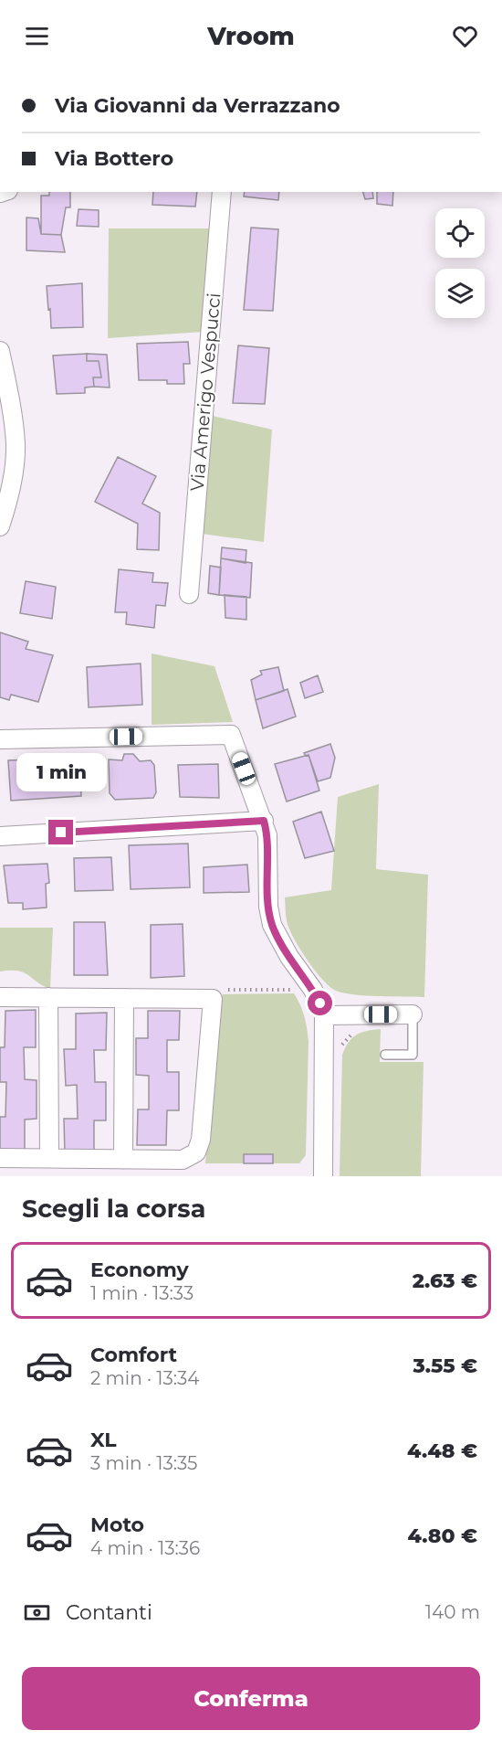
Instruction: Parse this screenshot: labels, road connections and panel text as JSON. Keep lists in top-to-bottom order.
{
  "streets": {
    "street": ["Via Amerigo Vespucci"]
  },
  "page": {
    "header": "Vroom",
    "banner": ["Via Giovanni da Verrazzano", "Via Bottero"],
    "bubble": "1 min",
    "heading": "Scegli la corsa",
    "list": [
      {
        "name": "Economy",
        "note": "1 min · 13:33",
        "value": "2.63 €"
      },
      {
        "name": "Comfort",
        "note": "2 min · 13:34",
        "value": "3.55 €"
      },
      {
        "name": "XL",
        "note": "3 min · 13:35",
        "value": "4.48 €"
      },
      {
        "name": "Moto",
        "note": "4 min · 13:36",
        "value": "4.80 €"
      }
    ],
    "pay": ["Contanti", "140 m"],
    "buttons": "Conferma"
  }
}
